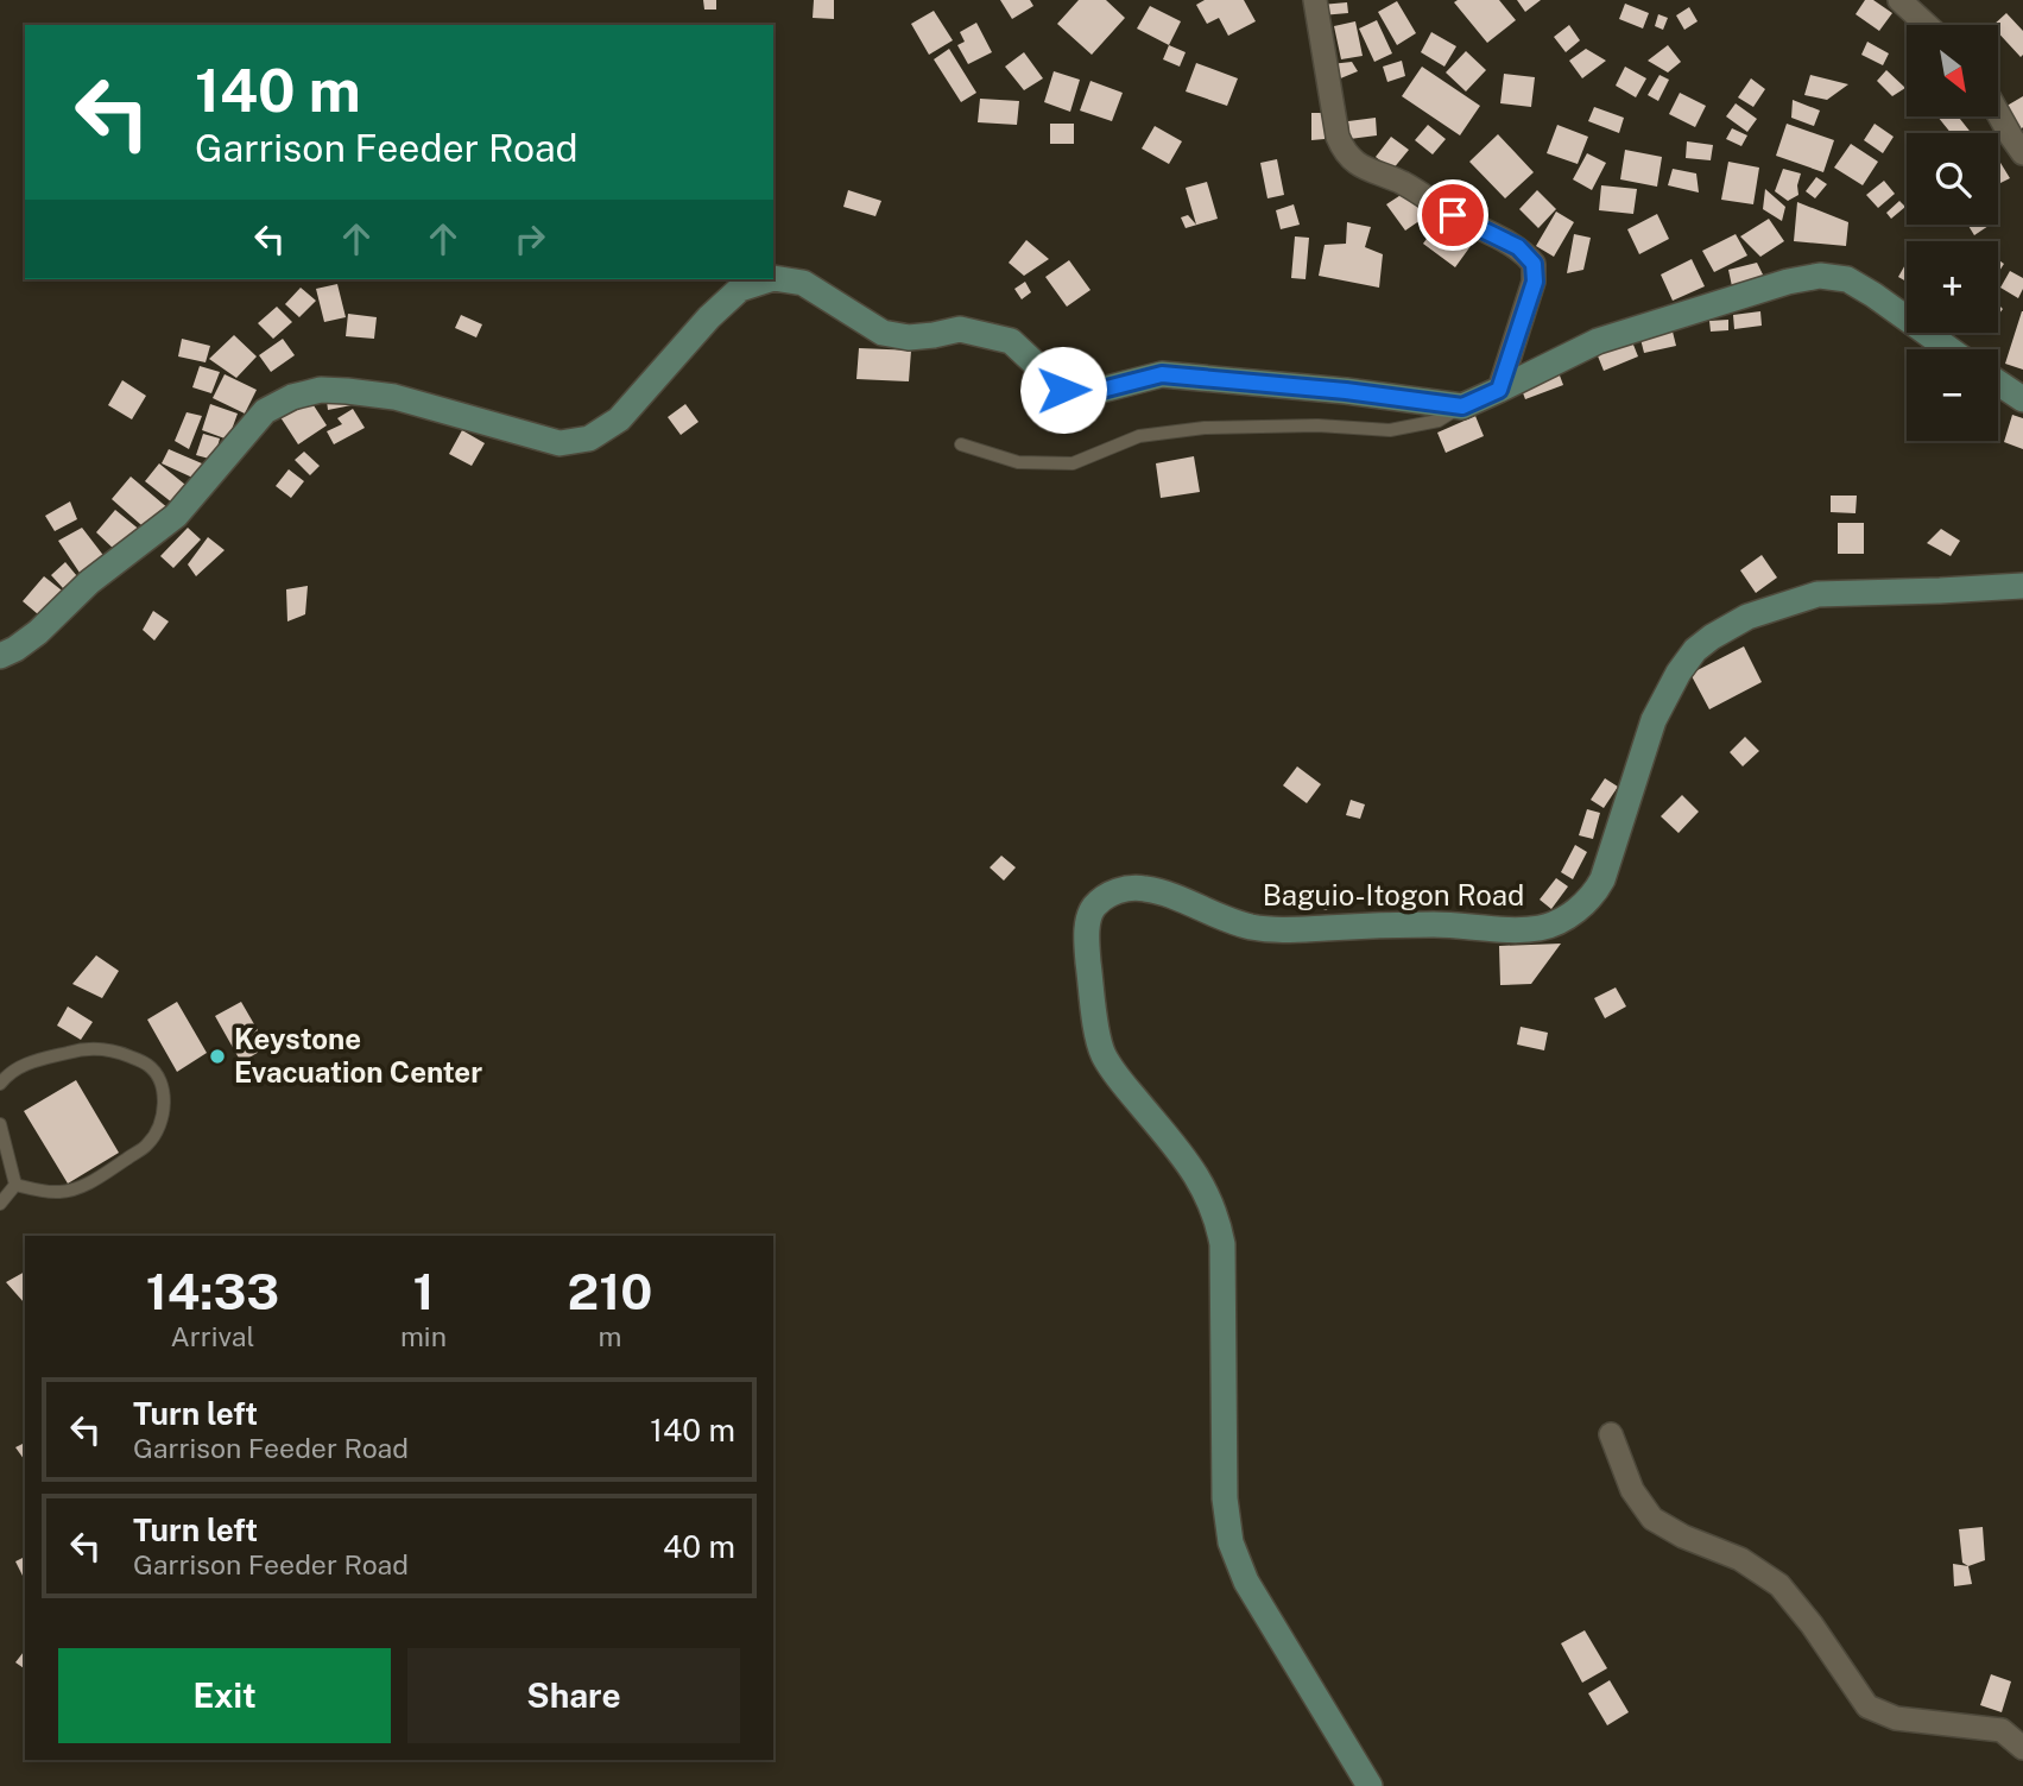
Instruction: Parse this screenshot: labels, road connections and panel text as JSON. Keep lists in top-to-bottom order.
{
  "streets": {
    "street": ["Baguio-Itogon Road"]
  },
  "places": ["Keystone Evacuation Center"],
  "north": "bottom right",
  "page": {
    "map_buttons": ["+", "−"],
    "turn": ["140 m", "Garrison Feeder Road"],
    "eta": [
      "14:33",
      "Arrival",
      "1",
      "min",
      "210",
      "m"
    ],
    "list": [
      {
        "name": "Turn left",
        "note": "Garrison Feeder Road",
        "value": "140 m"
      },
      {
        "name": "Turn left",
        "note": "Garrison Feeder Road",
        "value": "40 m"
      }
    ],
    "buttons": ["Exit", "Share"]
  }
}
